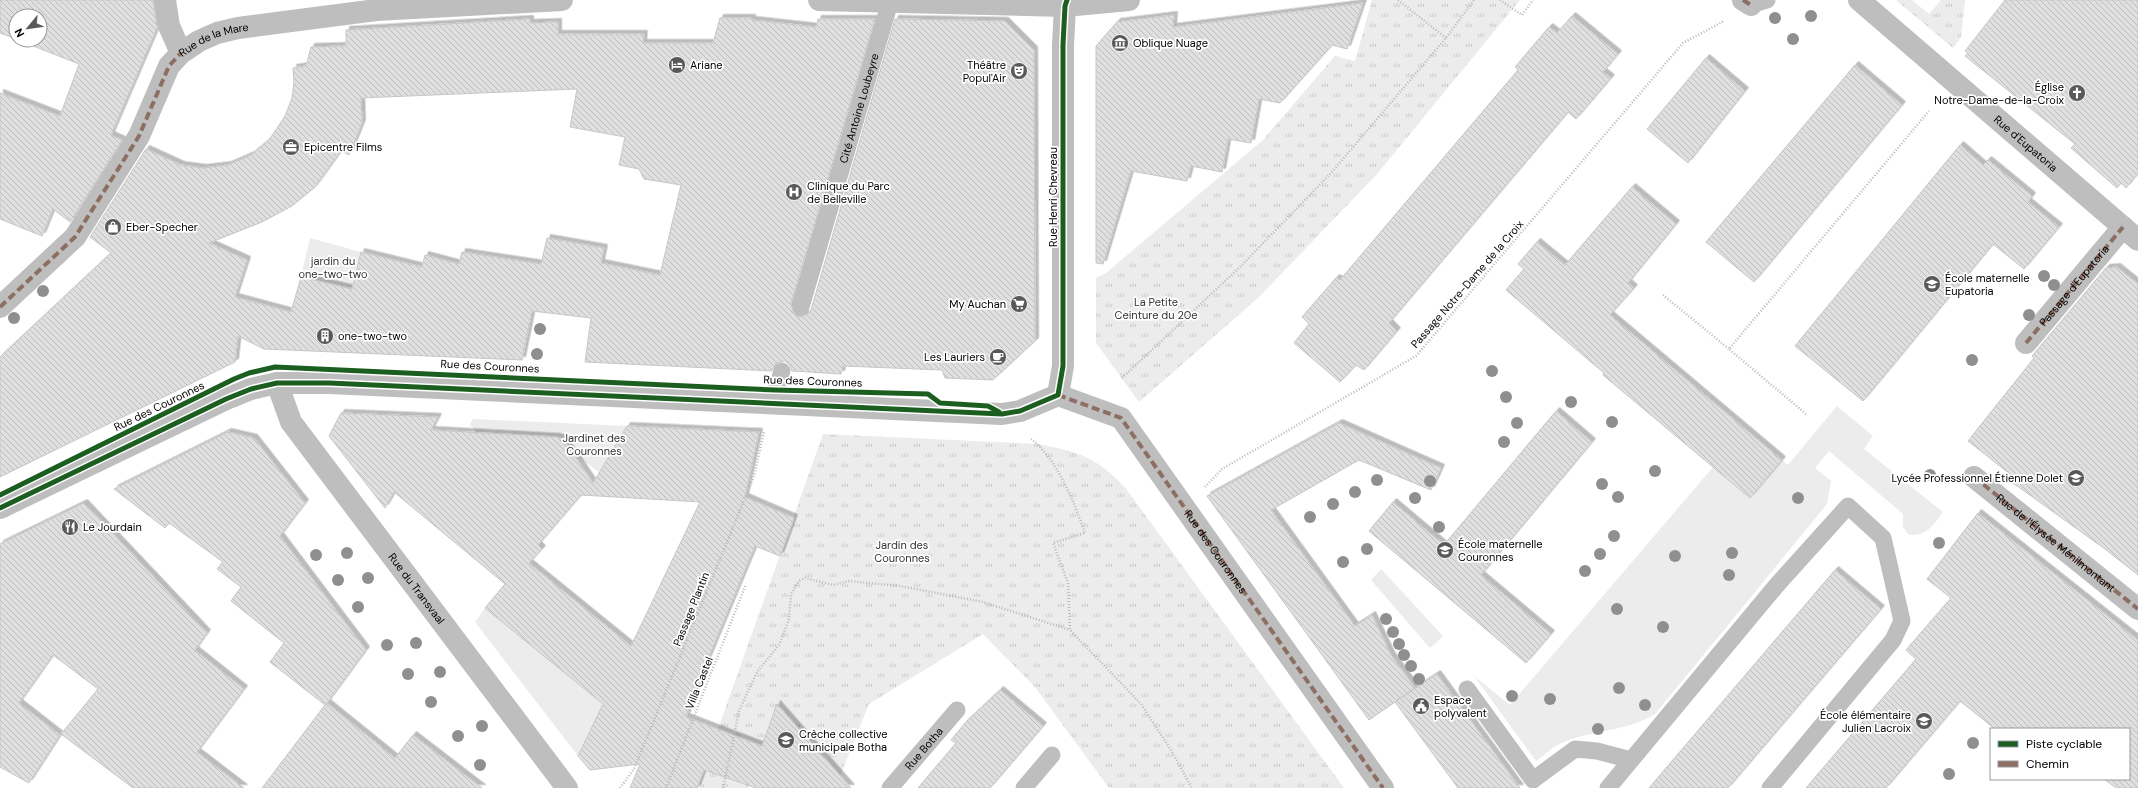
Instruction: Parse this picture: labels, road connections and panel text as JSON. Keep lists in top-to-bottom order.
{
  "streets": {
    "street": [
      "Rue de la Mare",
      "Rue d'Eupatoria",
      "Rue Henri Chevreau",
      "Passage d'Eupatoria",
      "Rue des Couronnes",
      "Rue de l’Élysée Ménilmontant",
      "Rue du Transvaal"
    ],
    "lane": ["Cité Antoine Loubeyre", "Rue Botha"],
    "path": ["Passage Notre-Dame de la Croix", "Passage Plantin", "Villa Castel"]
  },
  "crossings": [
    ["Rue d'Eupatoria", "Passage d'Eupatoria"],
    ["Rue Henri Chevreau", "Rue des Couronnes"],
    ["Rue des Couronnes", "Rue du Transvaal"]
  ],
  "parks": [
    "jardin du one-two-two",
    "La Petite Ceinture du 20e",
    "Jardinet des Couronnes",
    "Jardin des Couronnes"
  ],
  "places": {
    "museum": ["Oblique Nuage"],
    "hotel": ["Ariane"],
    "theatre": ["Théâtre Popul'Air"],
    "church": ["Église Notre-Dame-de-la-Croix"],
    "office": ["Epicentre Films"],
    "hospital": ["Clinique du Parc de Belleville"],
    "shop": ["Eber-Specher"],
    "school or university": [
      "École maternelle Eupatoria",
      "Lycée Professionnel Étienne Dolet",
      "École maternelle Couronnes",
      "École élémentaire Julien Lacroix",
      "Crèche collective municipale Botha"
    ],
    "supermarket": ["My Auchan"],
    "building": ["one-two-two"],
    "cafe": ["Les Lauriers"],
    "restaurant": ["Le Jourdain"],
    "public building": ["Espace polyvalent"]
  },
  "legend": ["Piste cyclable", "Chemin"],
  "north": "bottom left"
}
